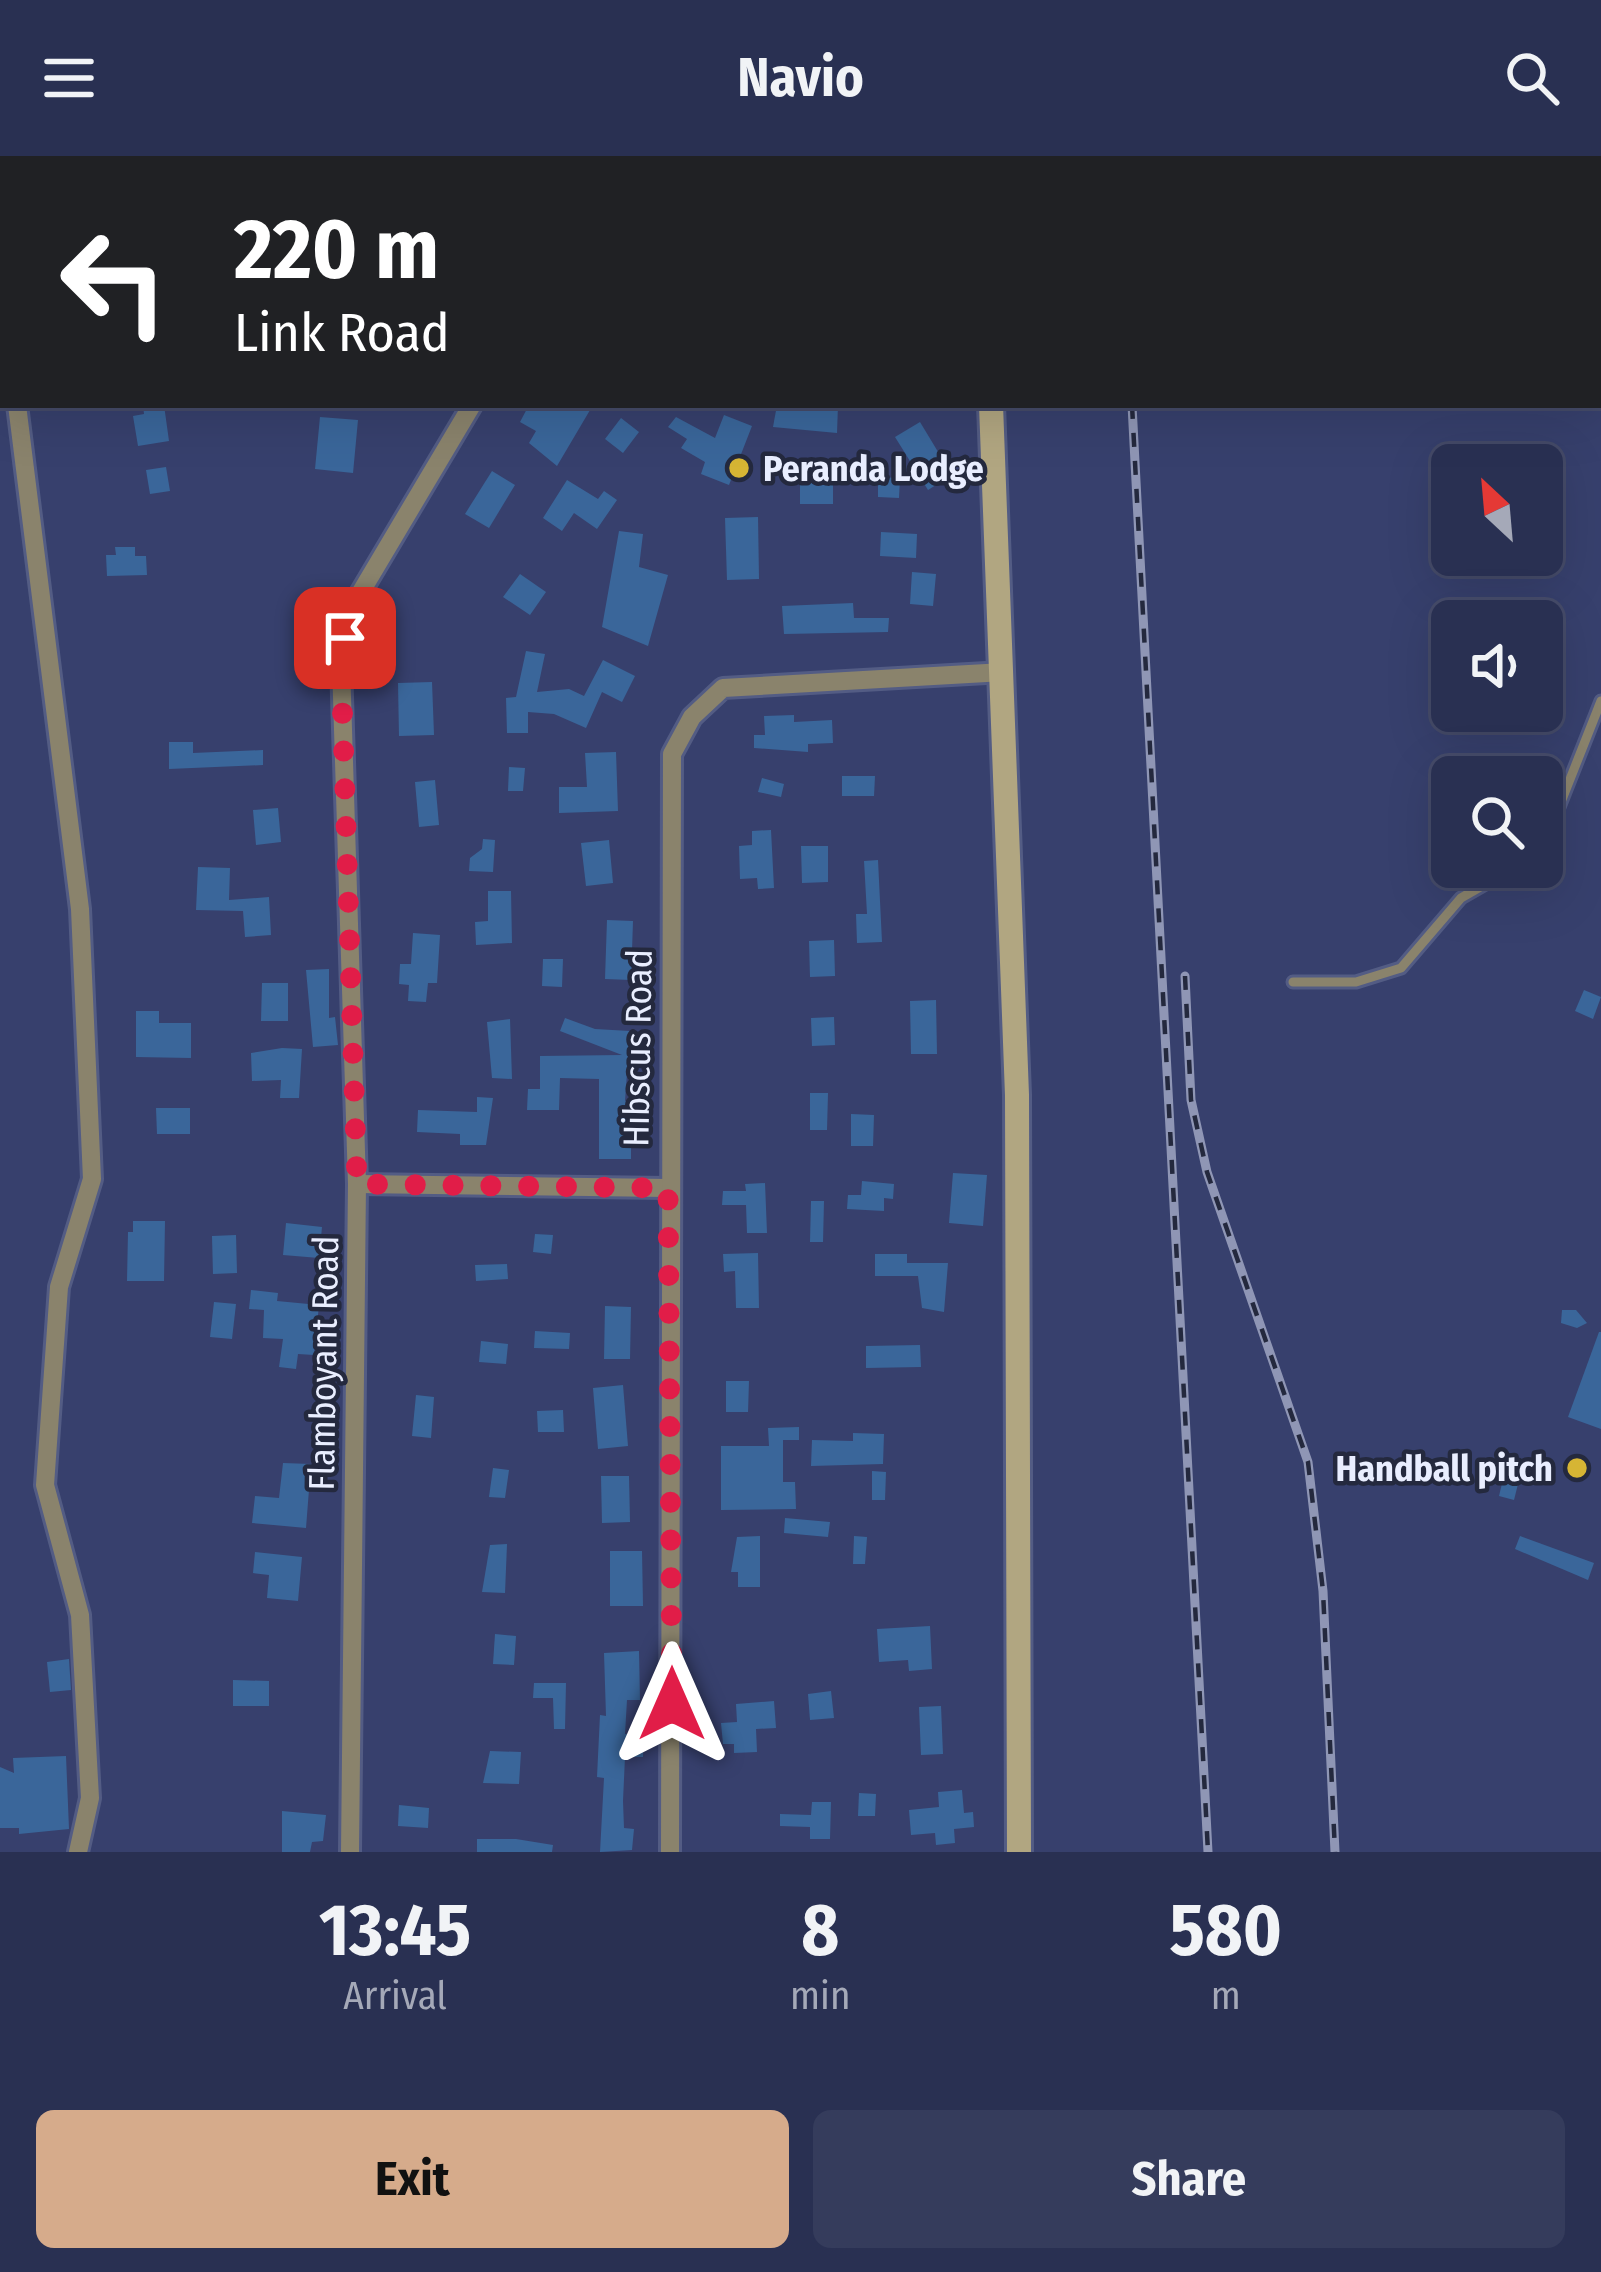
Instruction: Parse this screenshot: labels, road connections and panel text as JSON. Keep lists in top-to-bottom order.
{
  "streets": {
    "street": ["Hibscus Road", "Flamboyant Road"]
  },
  "places": ["Peranda Lodge", "Handball pitch"],
  "north": "top left",
  "page": {
    "header": "Navio",
    "turn": ["220 m", "Link Road"],
    "eta": [
      "13:45",
      "Arrival",
      "8",
      "min",
      "580",
      "m"
    ],
    "buttons": ["Exit", "Share"]
  }
}
